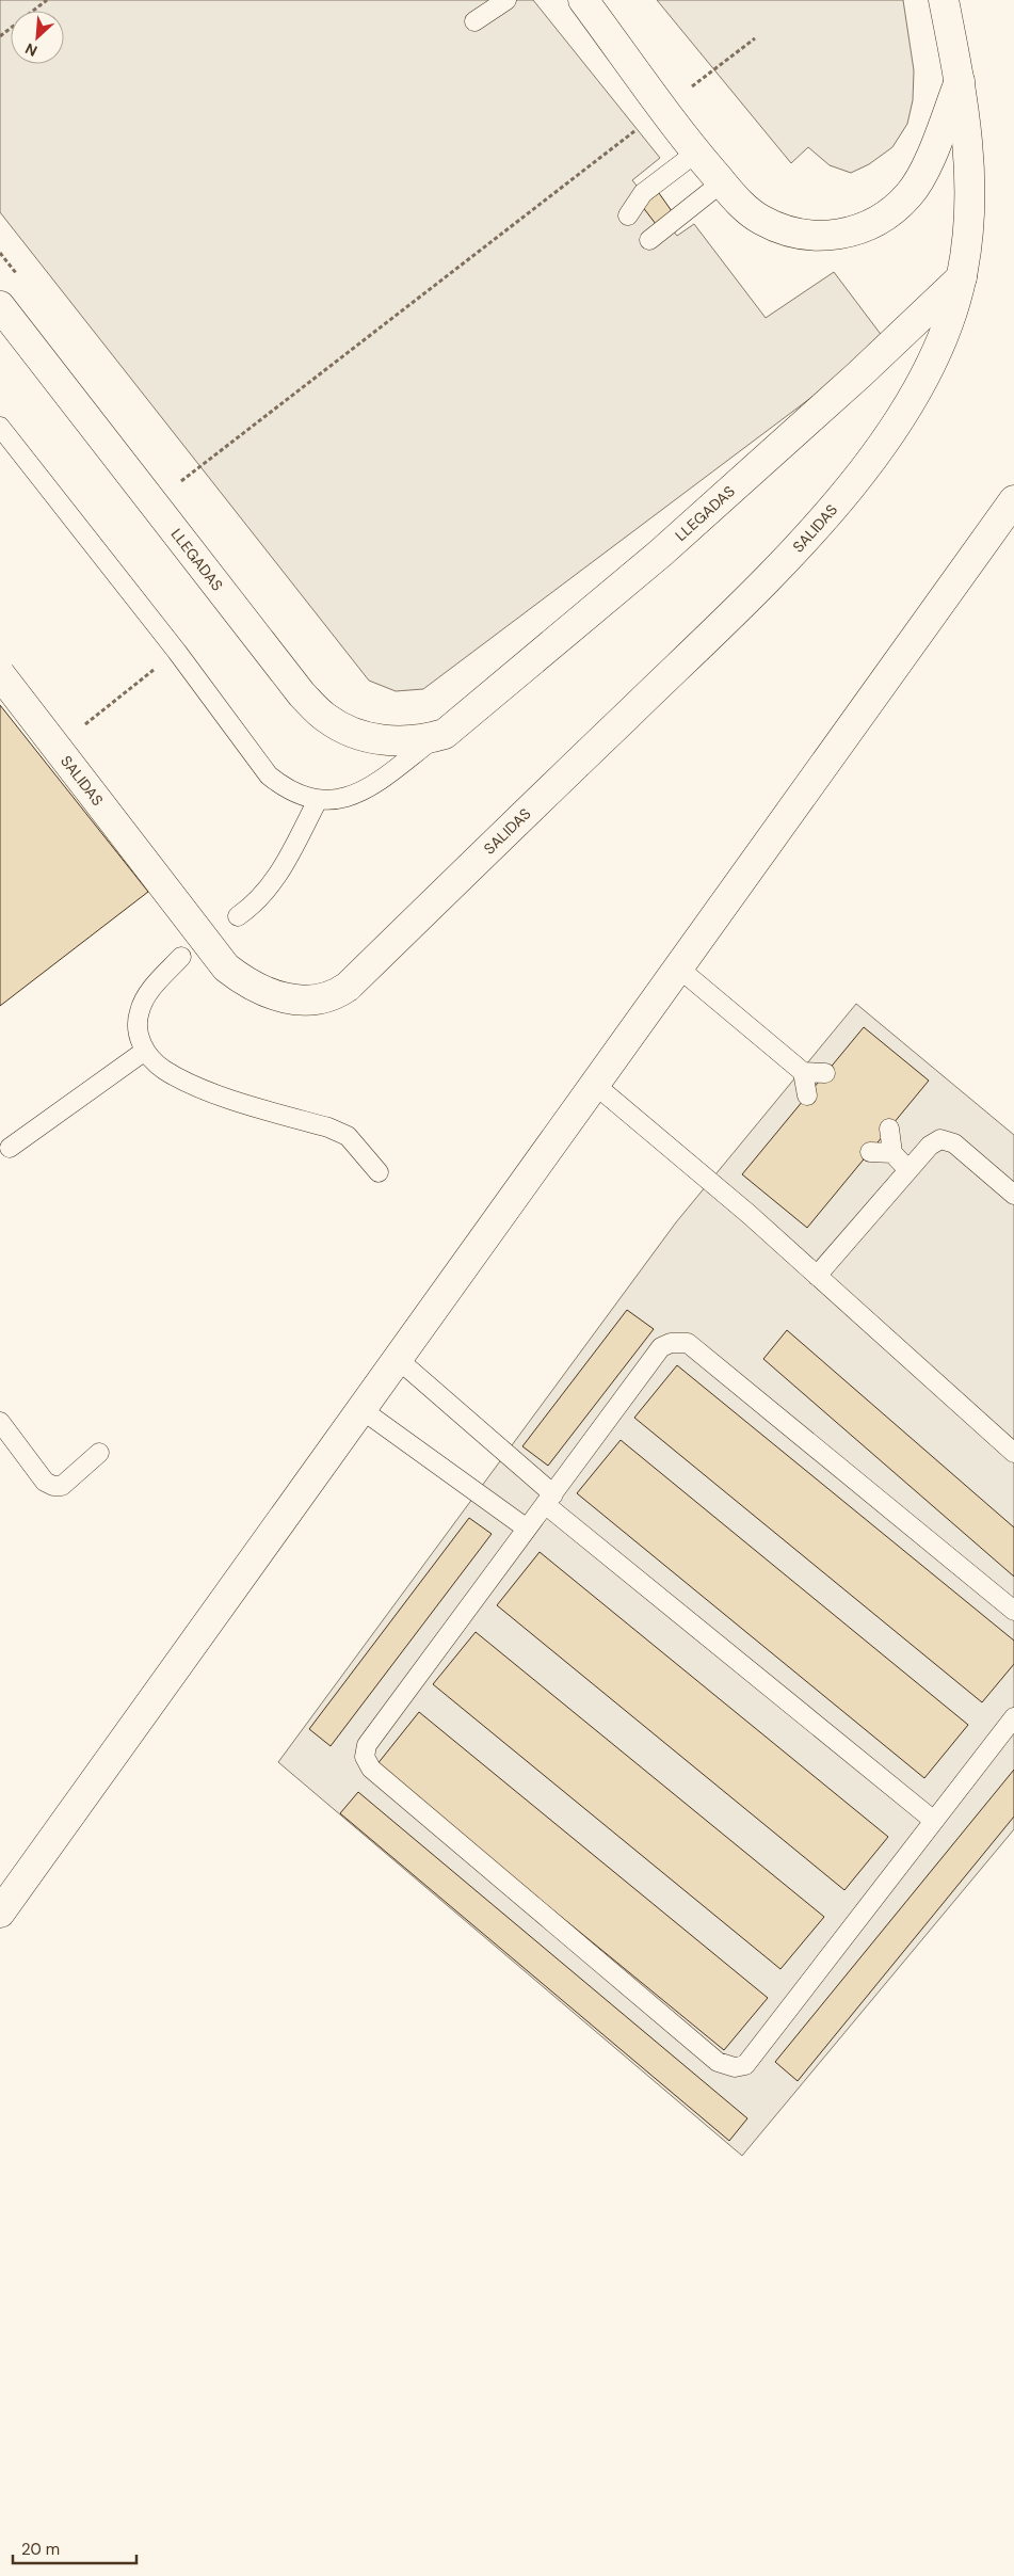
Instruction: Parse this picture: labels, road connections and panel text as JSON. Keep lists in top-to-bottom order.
{
  "streets": {
    "street": ["LLEGADAS", "SALIDAS"]
  },
  "crossings": [
    ["LLEGADAS", "SALIDAS"]
  ],
  "scale_bar": "20 m",
  "north": "bottom left"
}
